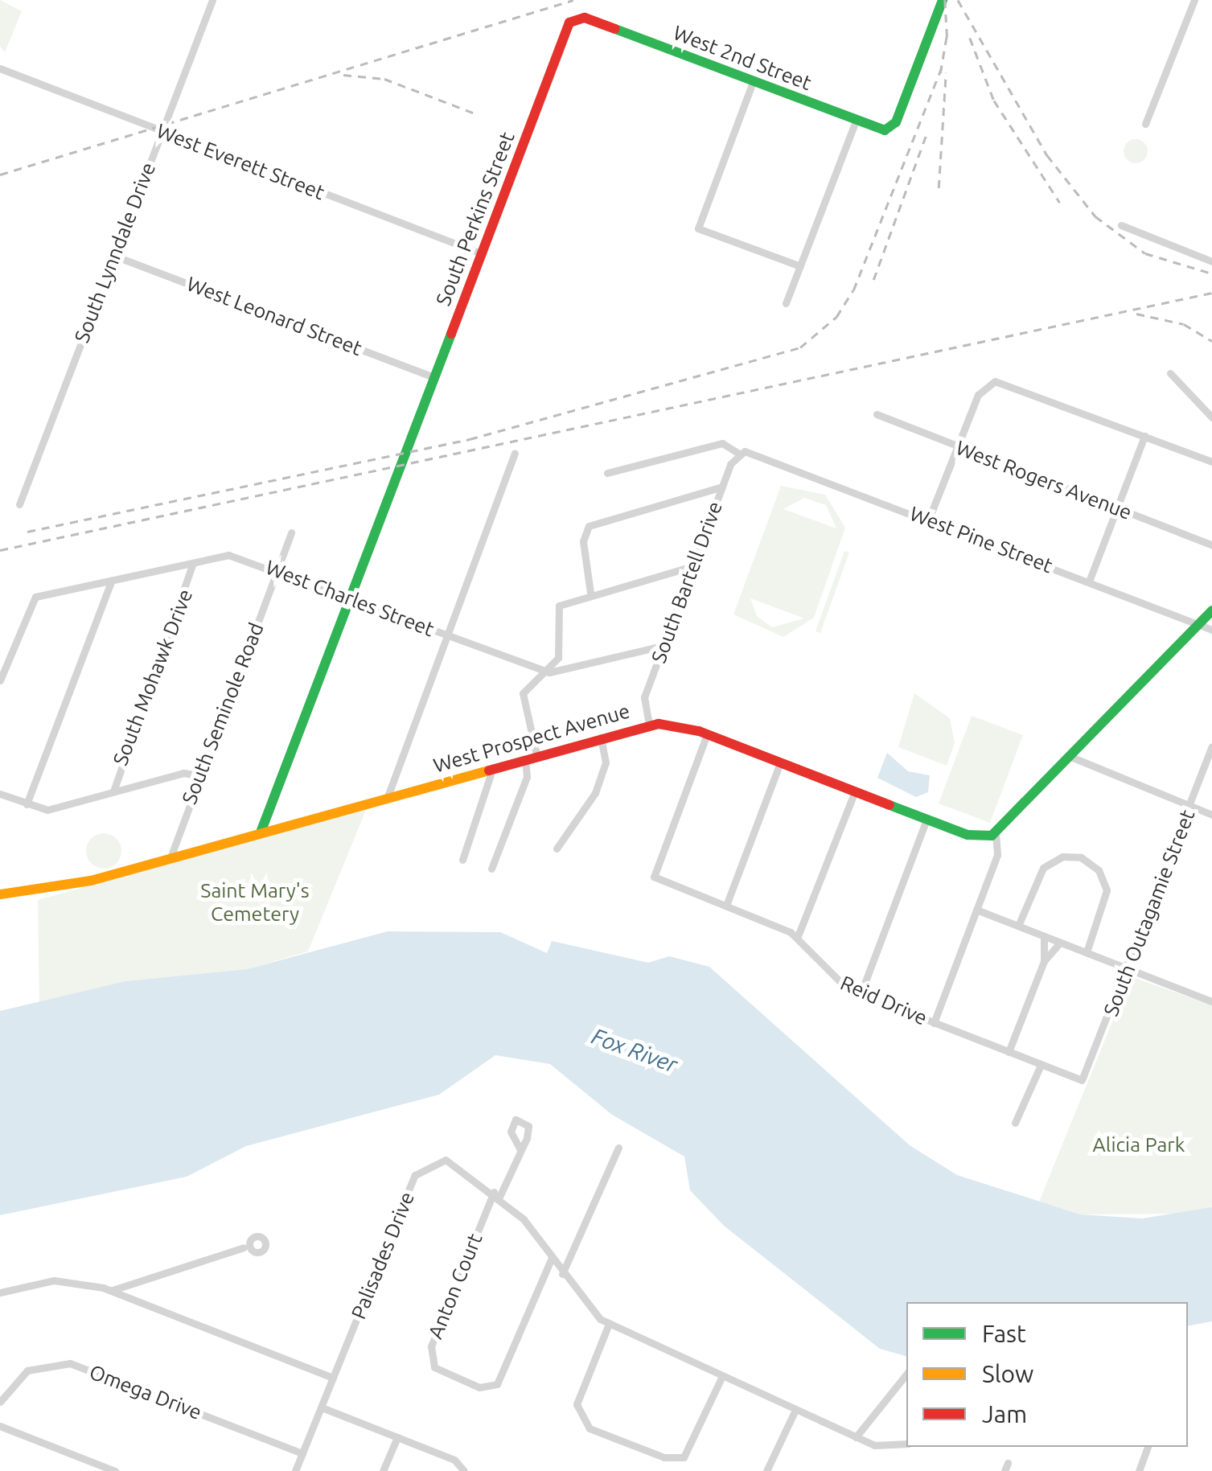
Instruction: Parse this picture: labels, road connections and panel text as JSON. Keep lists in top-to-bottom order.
{
  "streets": {
    "main road": ["West 2nd Street", "South Perkins Street", "West Prospect Avenue"],
    "street": [
      "West Everett Street",
      "South Lynndale Drive",
      "West Leonard Street",
      "West Rogers Avenue",
      "West Pine Street",
      "South Bartell Drive",
      "West Charles Street",
      "South Mohawk Drive",
      "South Seminole Road",
      "South Outagamie Street",
      "Reid Drive",
      "Palisades Drive",
      "Anton Court",
      "Omega Drive"
    ]
  },
  "crossings": [
    ["West 2nd Street", "South Perkins Street"],
    ["West Everett Street", "South Perkins Street"],
    ["West Everett Street", "South Lynndale Drive"],
    ["South Perkins Street", "West Leonard Street"],
    ["South Perkins Street", "West Charles Street"],
    ["South Perkins Street", "West Prospect Avenue"],
    ["South Lynndale Drive", "West Leonard Street"],
    ["West Pine Street", "South Bartell Drive"],
    ["South Bartell Drive", "West Prospect Avenue"],
    ["West Charles Street", "South Mohawk Drive"],
    ["West Charles Street", "South Seminole Road"],
    ["South Seminole Road", "West Prospect Avenue"],
    ["West Prospect Avenue", "Reid Drive"],
    ["South Outagamie Street", "Reid Drive"],
    ["Palisades Drive", "Anton Court"],
    ["Palisades Drive", "Omega Drive"]
  ],
  "water": ["Fox River"],
  "parks": ["Saint Mary's Cemetery", "Alicia Park"],
  "legend": ["Fast", "Slow", "Jam"]
}
